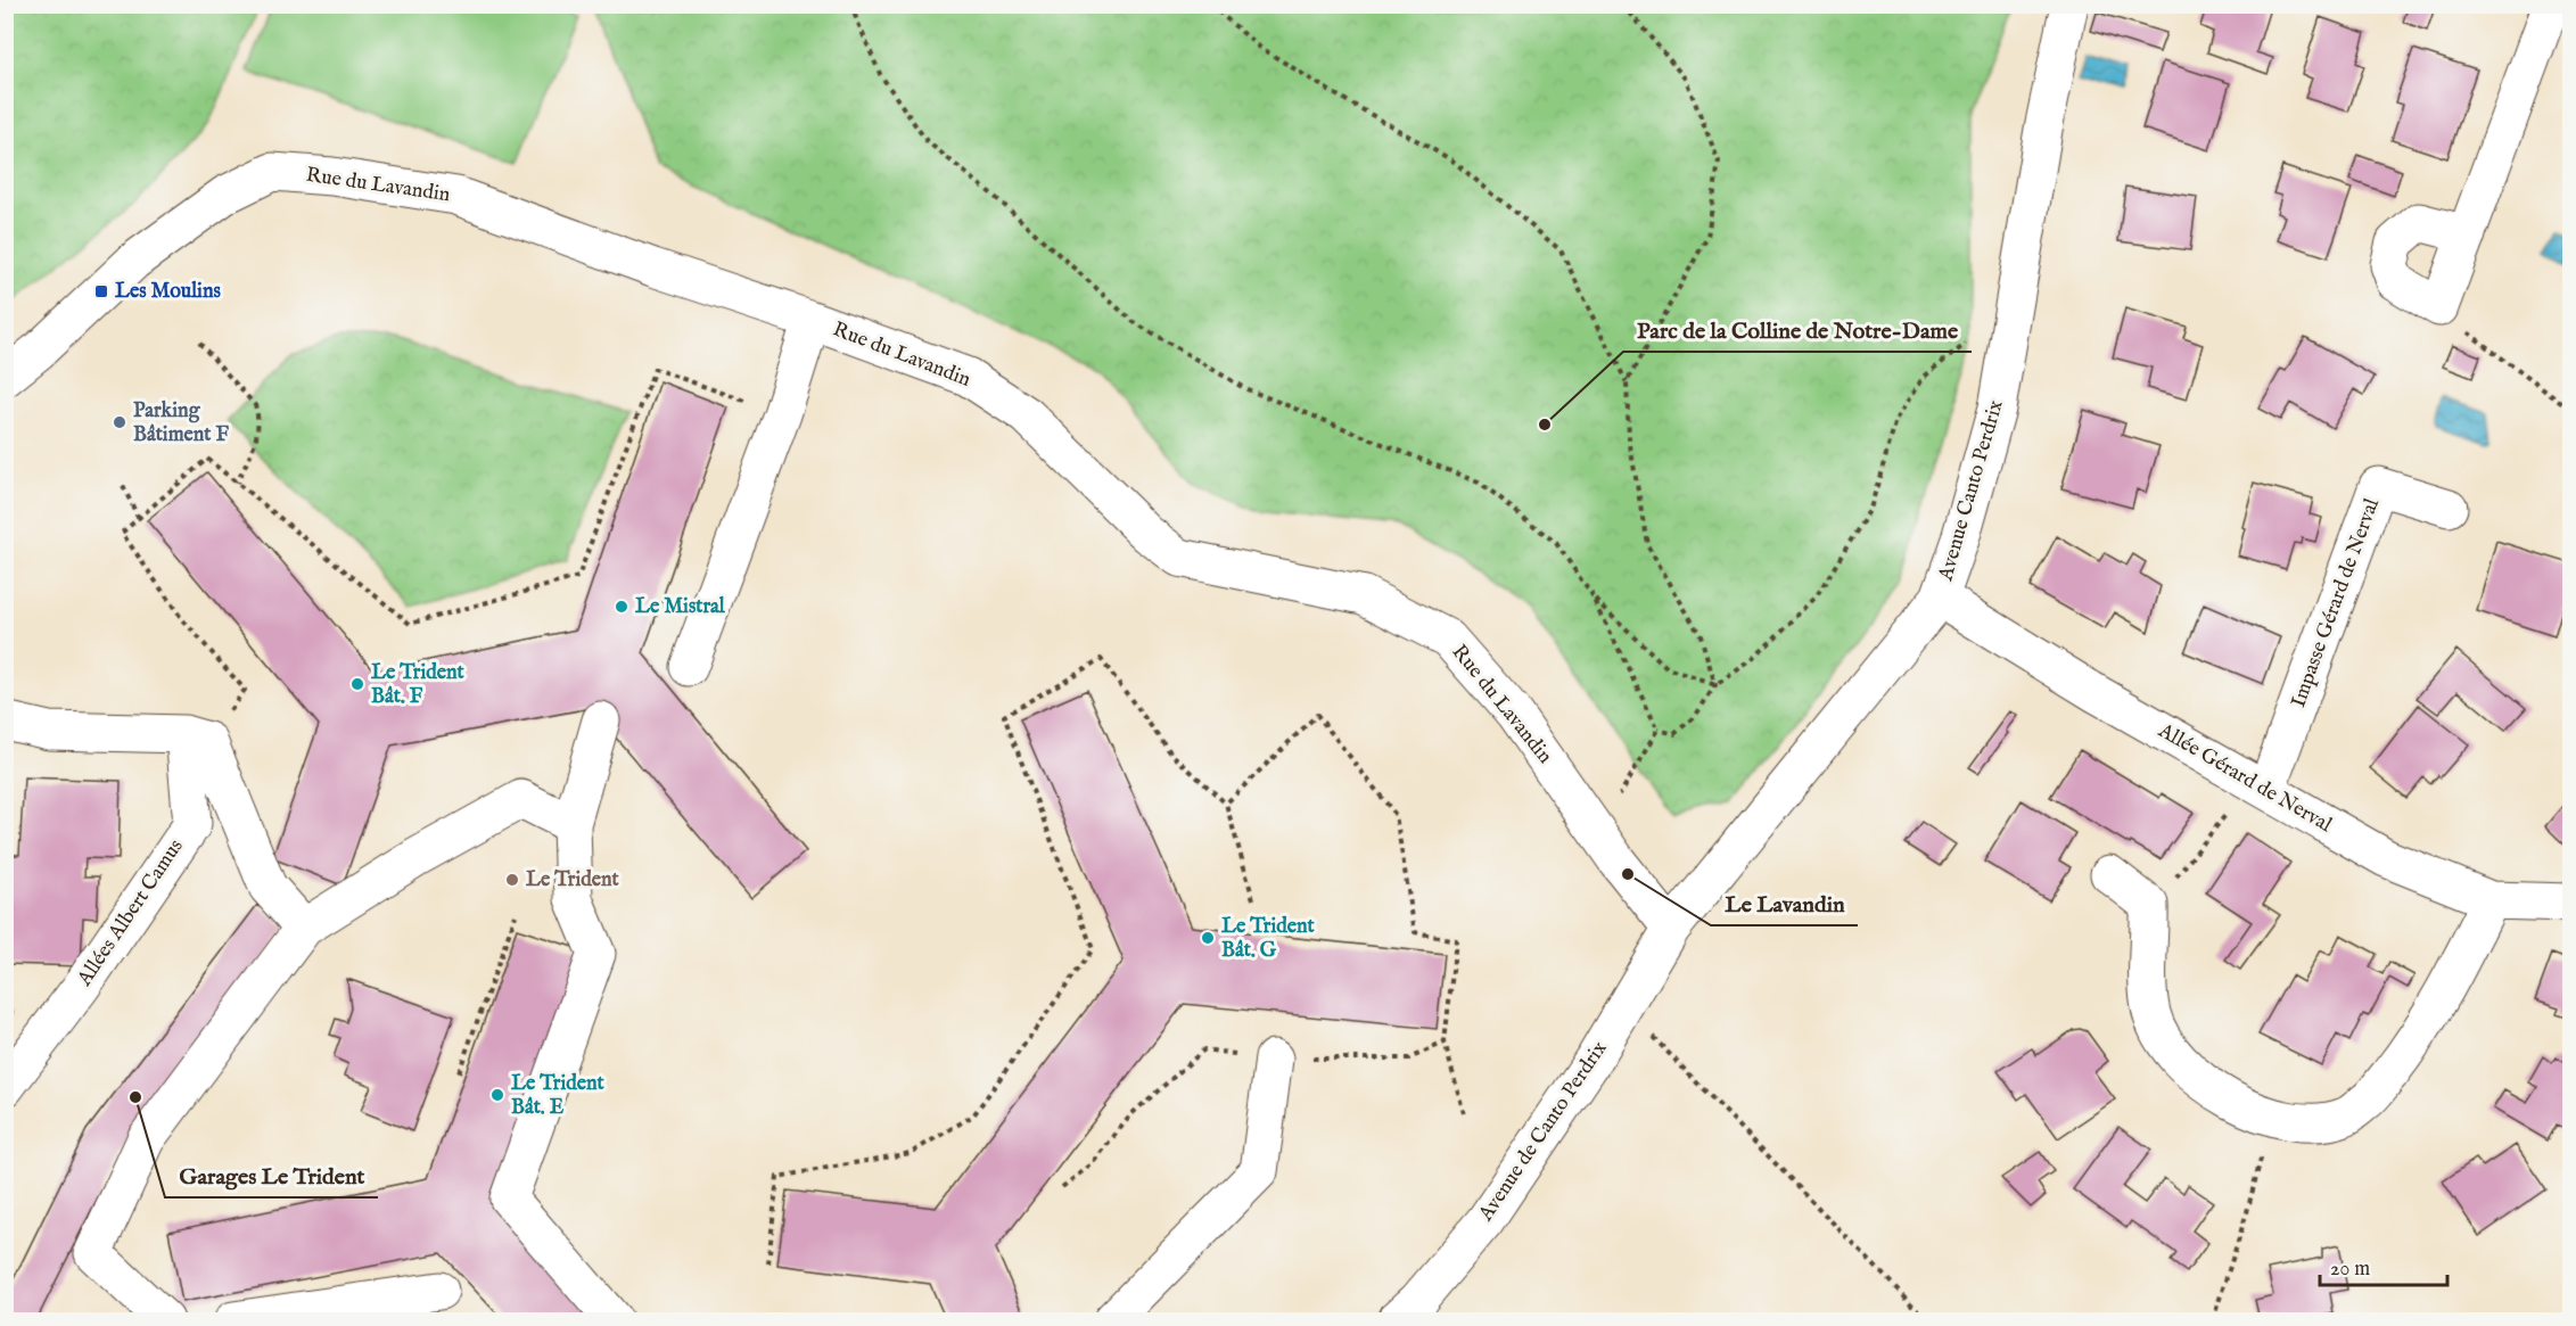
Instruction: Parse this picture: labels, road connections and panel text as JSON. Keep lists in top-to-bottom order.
{
  "streets": {
    "street": [
      "Rue du Lavandin",
      "Avenue Canto Perdrix",
      "Impasse Gérard de Nerval",
      "Allée Gérard de Nerval",
      "Allées Albert Camus",
      "Avenue de Canto Perdrix"
    ]
  },
  "crossings": [
    ["Rue du Lavandin", "Avenue Canto Perdrix"],
    ["Rue du Lavandin", "Avenue de Canto Perdrix"],
    ["Avenue Canto Perdrix", "Allée Gérard de Nerval"],
    ["Avenue Canto Perdrix", "Avenue de Canto Perdrix"],
    ["Impasse Gérard de Nerval", "Allée Gérard de Nerval"]
  ],
  "places": {
    "transit": ["Les Moulins"],
    "other": [
      "Parking Bâtiment F",
      "Parc de la Colline de Notre-Dame",
      "Le Mistral",
      "Le Trident Bât. F",
      "Le Lavandin",
      "Le Trident",
      "Le Trident Bât. G",
      "Le Trident Bât. E",
      "Garages Le Trident"
    ]
  },
  "scale_bar": "20 m"
}
